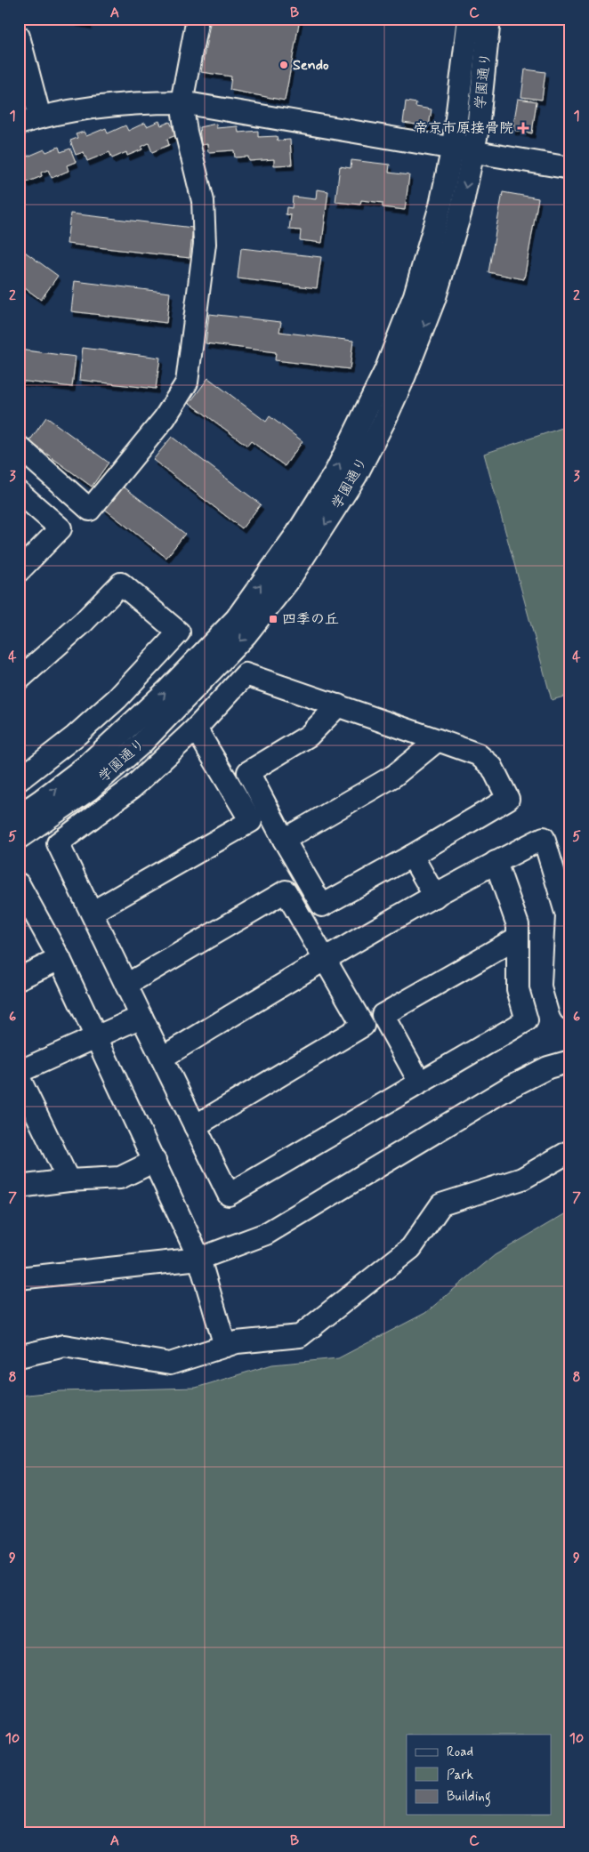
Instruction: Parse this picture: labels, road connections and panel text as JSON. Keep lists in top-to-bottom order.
{
  "streets": {
    "street": ["学園通り"]
  },
  "places": {
    "other": ["Sendo"],
    "health": ["帝京市原接骨院"],
    "transit": ["四季の丘"]
  },
  "legend": ["Road", "Park", "Building"],
  "grid": {
    "columns": ["A", "B", "C"],
    "rows": [
      "1",
      "2",
      "3",
      "4",
      "5",
      "6",
      "7",
      "8",
      "9",
      "10"
    ]
  }
}
